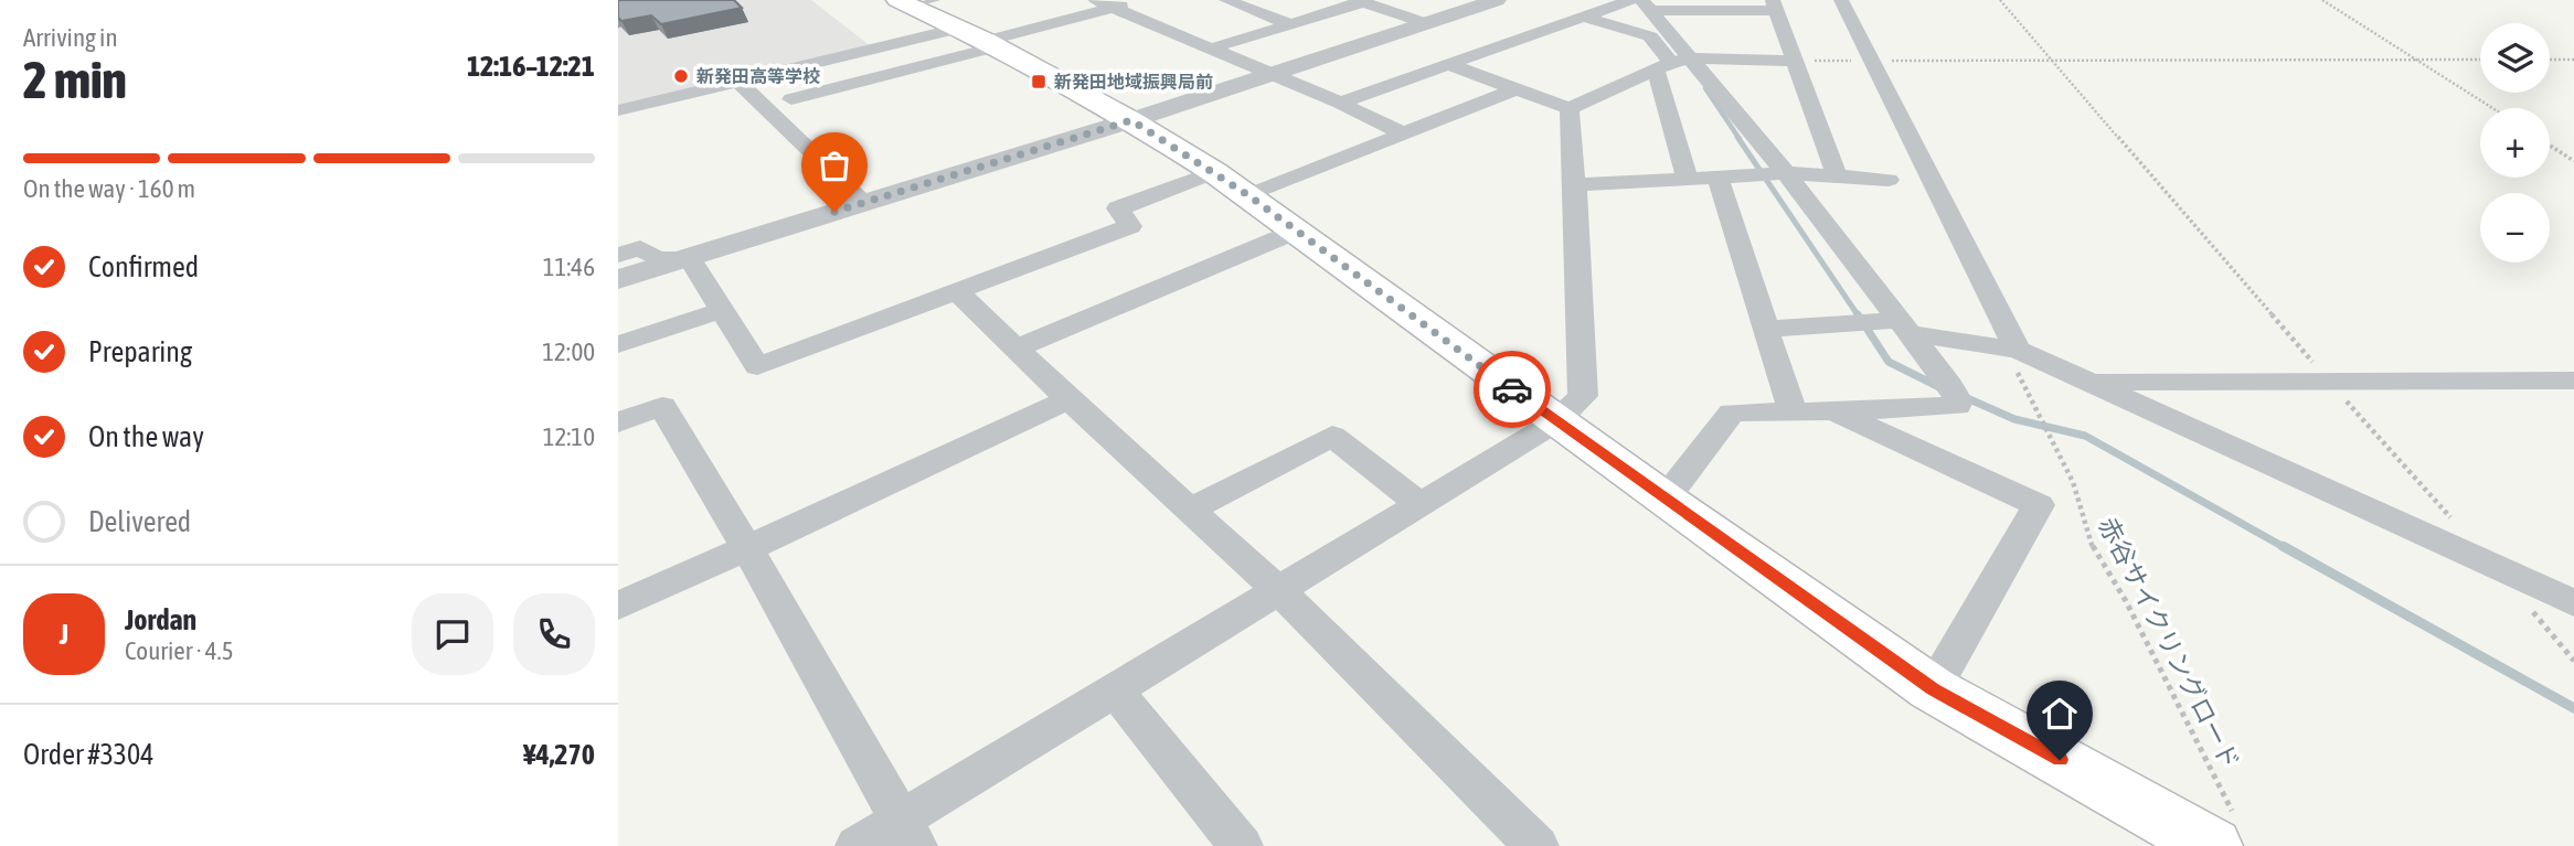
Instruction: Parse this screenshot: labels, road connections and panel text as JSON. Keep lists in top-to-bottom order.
{
  "streets": {
    "path": ["赤谷サイクリングロード"]
  },
  "places": {
    "other": ["新発田高等学校"],
    "transit": ["新発田地域振興局前"]
  },
  "page": {
    "heading": ["2 min", "Arriving in", "12:16–12:21"],
    "panel": [
      "Jordan",
      "Courier · 4.5",
      "Order #3304",
      "¥4,270"
    ],
    "map_buttons": ["+", "−"],
    "bar": "On the way · 160 m",
    "list": [
      ["Confirmed", "11:46"],
      ["Preparing", "12:00"],
      ["On the way", "12:10"],
      "Delivered"
    ],
    "round": "J"
  }
}
